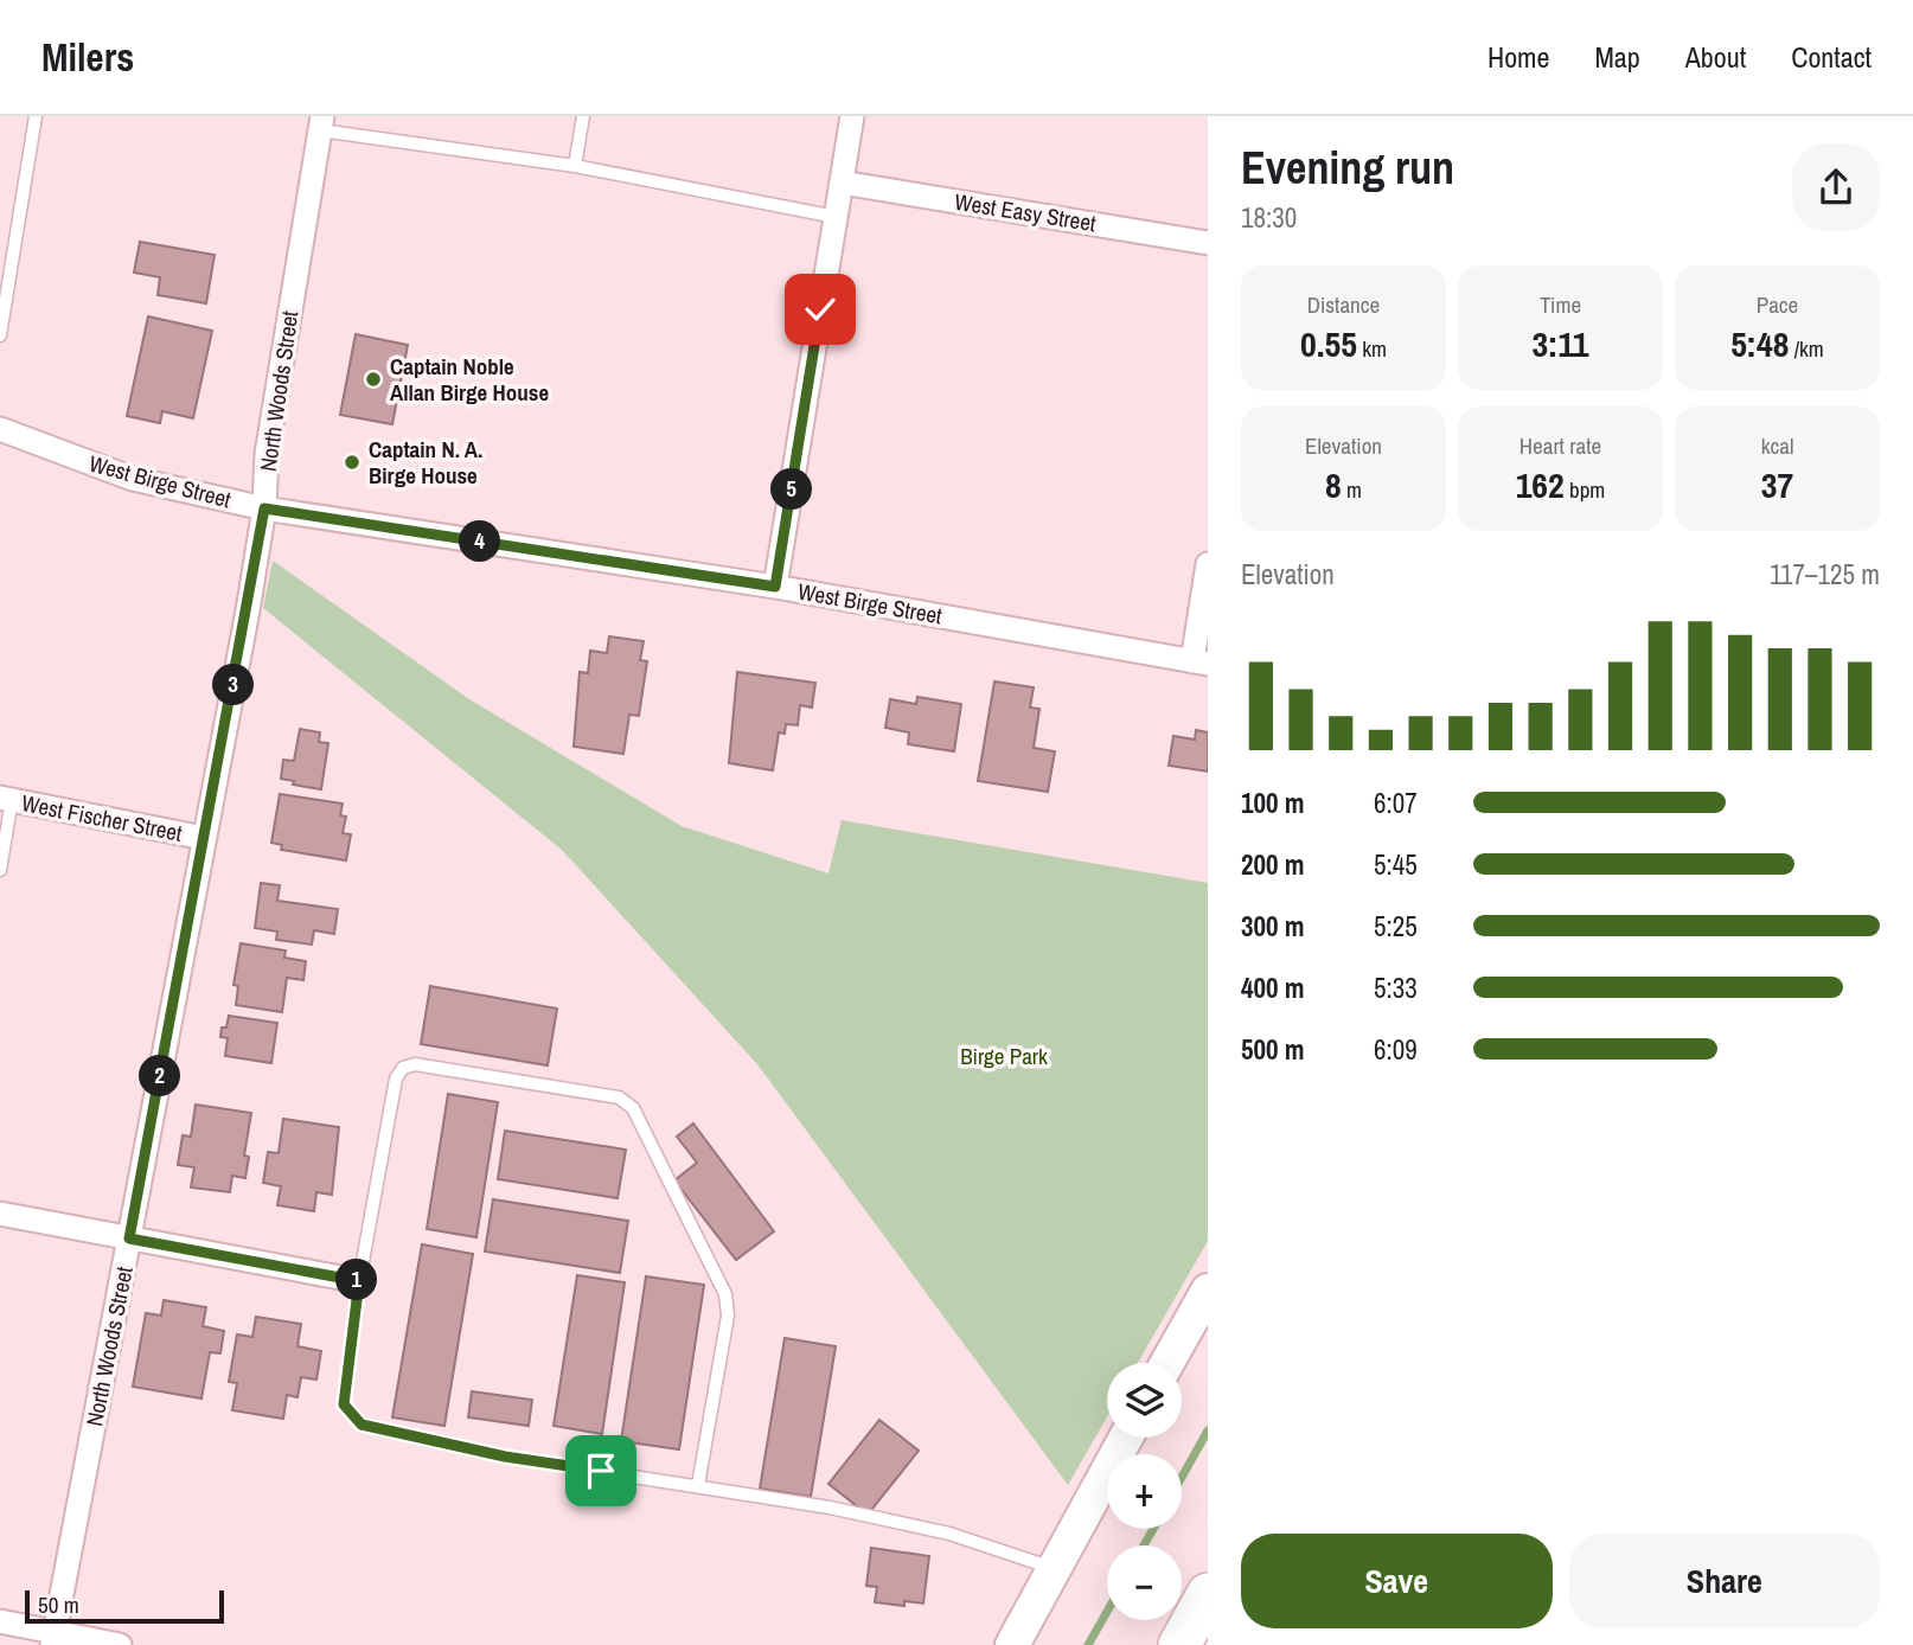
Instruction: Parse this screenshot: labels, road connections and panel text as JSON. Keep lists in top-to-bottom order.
{
  "streets": {
    "street": [
      "West Easy Street",
      "North Woods Street",
      "West Birge Street",
      "West Fischer Street"
    ]
  },
  "crossings": [
    ["North Woods Street", "West Birge Street"],
    ["North Woods Street", "West Fischer Street"]
  ],
  "parks": ["Birge Park"],
  "places": ["Captain Noble Allan Birge House", "Captain N. A. Birge House"],
  "scale_bar": "50 m",
  "page": {
    "header": "Milers",
    "nav": [
      "Home",
      "Map",
      "About",
      "Contact"
    ],
    "heading": ["Evening run", "18:30"],
    "stats": [
      ["Distance", "0.55 km"],
      ["Time", "3:11"],
      ["Pace", "5:48 /km"],
      ["Elevation", "8 m"],
      ["Heart rate", "162 bpm"],
      ["kcal", "37"]
    ],
    "pins": [
      "5",
      "4",
      "3",
      "2",
      "1"
    ],
    "chart": ["Elevation", "117–125 m"],
    "list": [
      {
        "name": "100 m",
        "note": "6:07"
      },
      {
        "name": "200 m",
        "note": "5:45"
      },
      {
        "name": "300 m",
        "note": "5:25"
      },
      {
        "name": "400 m",
        "note": "5:33"
      },
      {
        "name": "500 m",
        "note": "6:09"
      }
    ],
    "map_buttons": ["+", "−"],
    "buttons": ["Save", "Share"],
    "scale": "50 m"
  }
}
